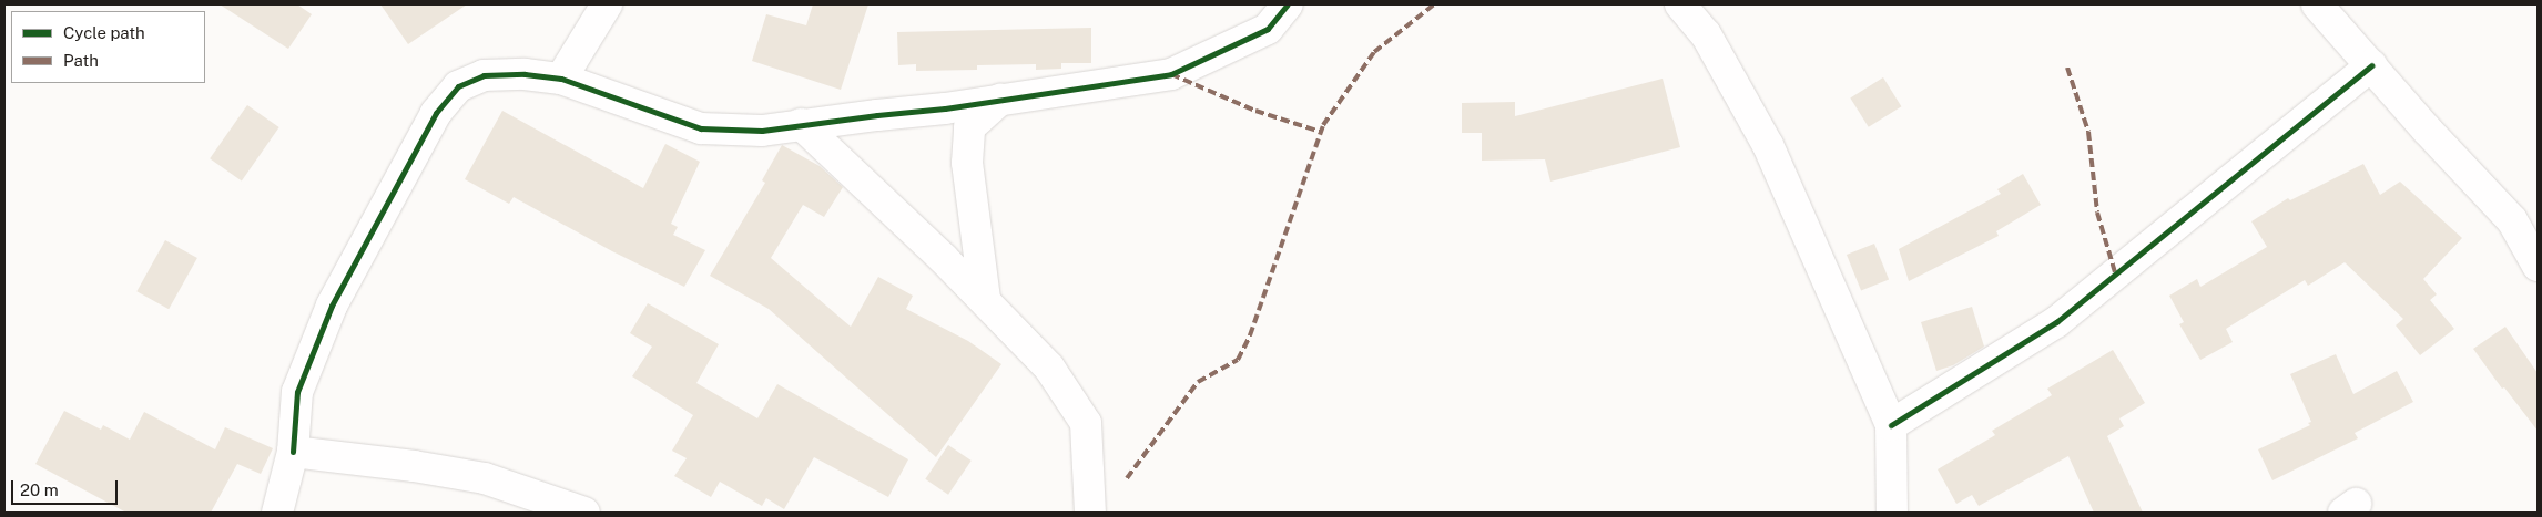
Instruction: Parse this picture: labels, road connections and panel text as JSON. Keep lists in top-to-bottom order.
{
  "legend": ["Cycle path", "Path"],
  "scale_bar": "20 m"
}
